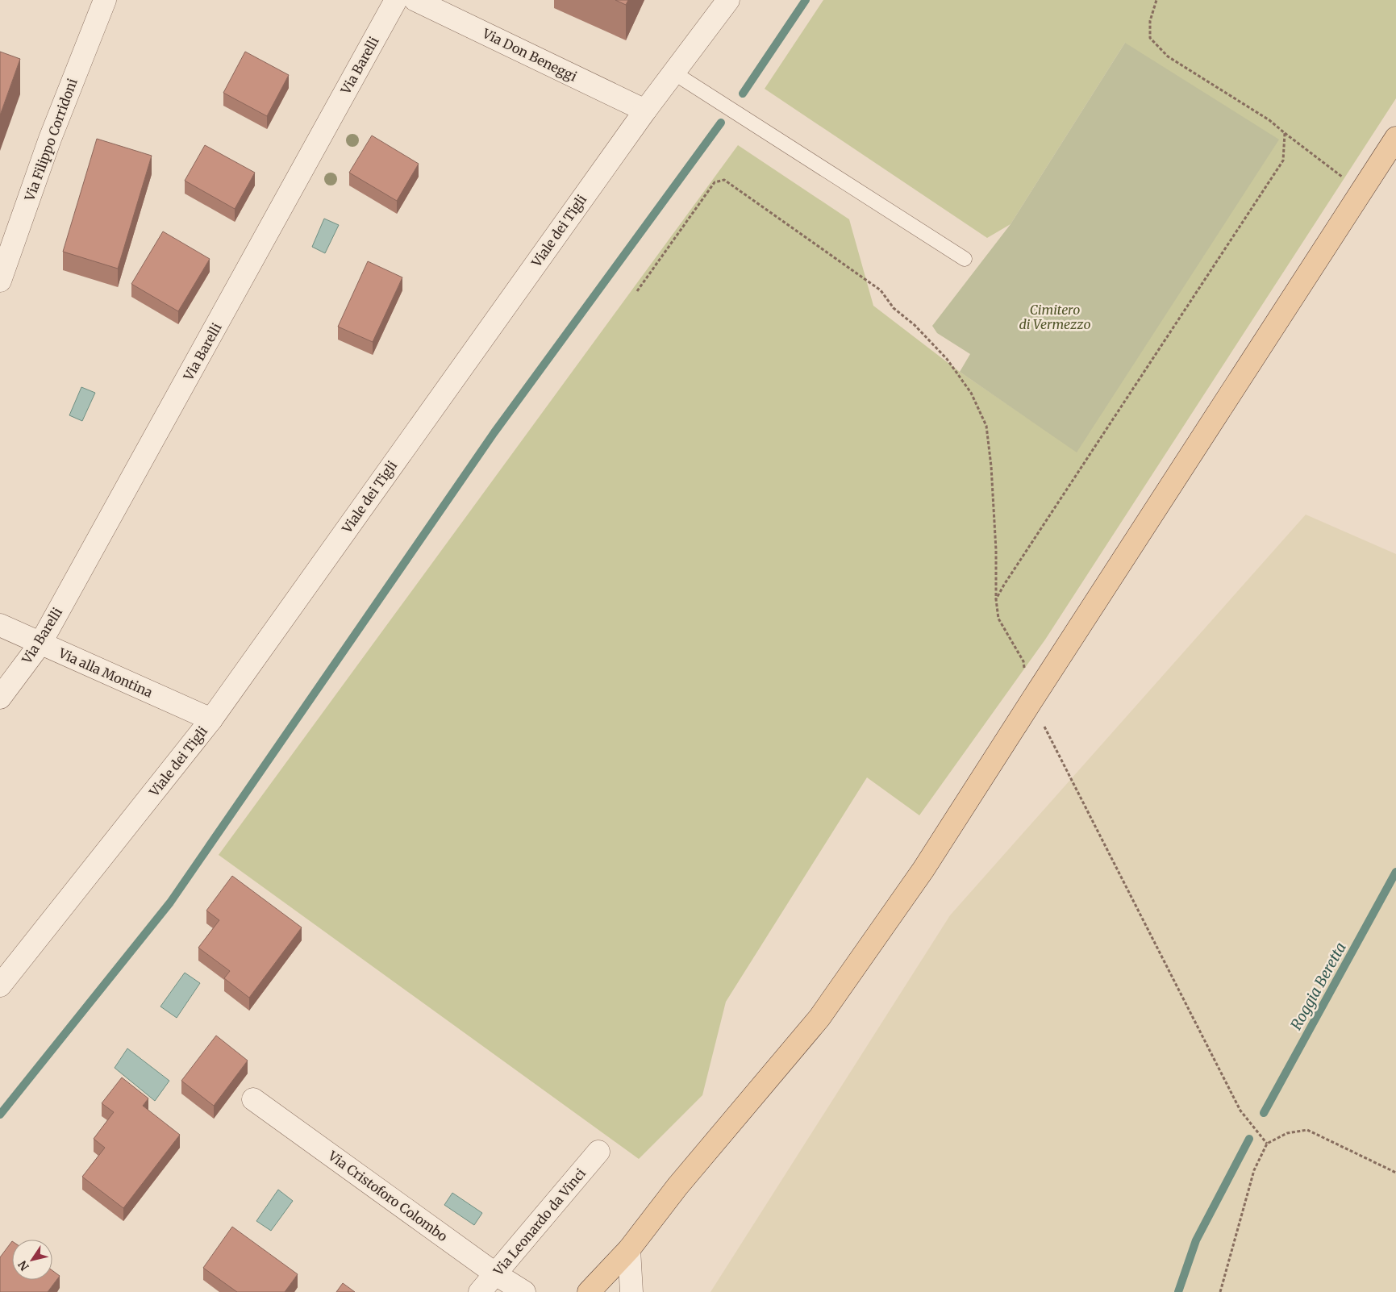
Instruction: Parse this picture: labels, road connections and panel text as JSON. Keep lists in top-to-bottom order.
{
  "streets": {
    "street": [
      "Via Don Beneggi",
      "Via Barelli",
      "Via Filippo Corridoni",
      "Viale dei Tigli",
      "Via alla Montina",
      "Via Cristoforo Colombo",
      "Via Leonardo da Vinci"
    ]
  },
  "crossings": [
    ["Via Don Beneggi", "Viale dei Tigli"],
    ["Via Barelli", "Via alla Montina"],
    ["Viale dei Tigli", "Via alla Montina"],
    ["Via Cristoforo Colombo", "Via Leonardo da Vinci"]
  ],
  "water": ["Roggia Beretta"],
  "parks": ["Cimitero di Vermezzo"],
  "north": "bottom left"
}
